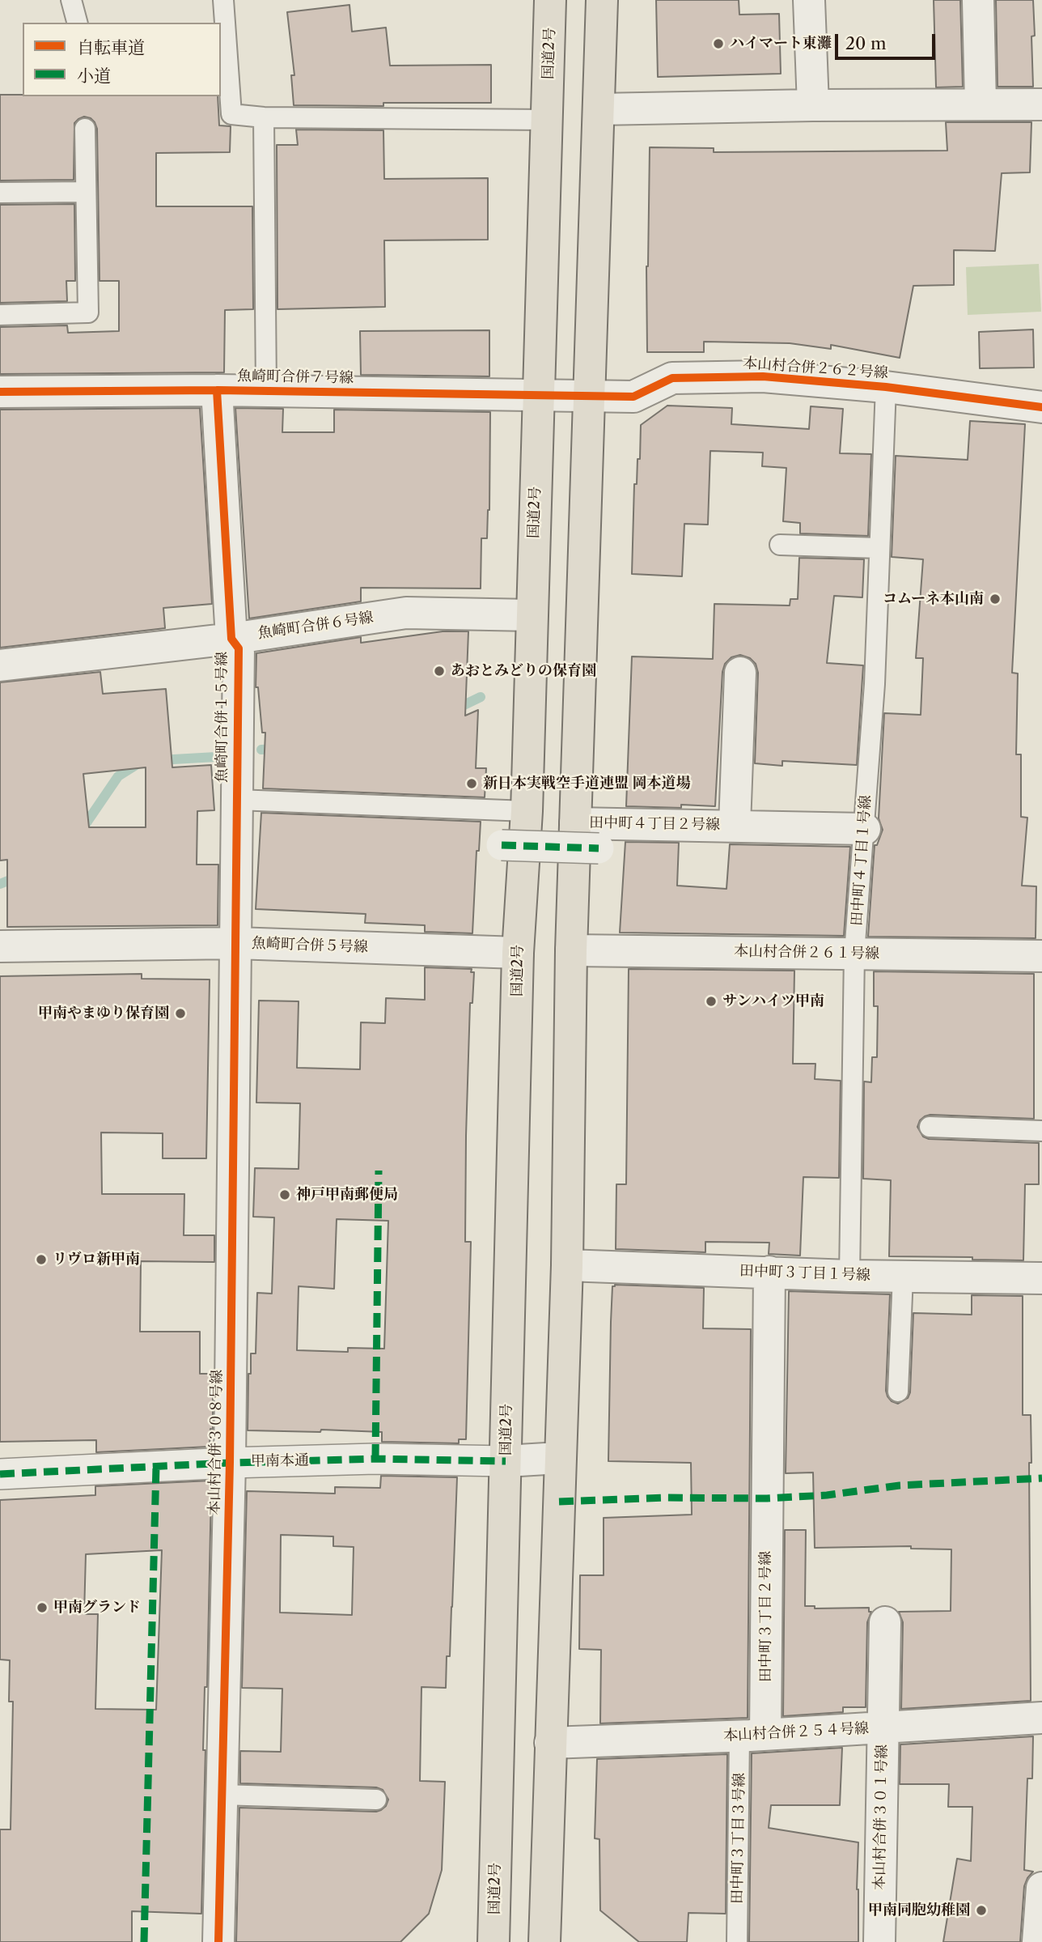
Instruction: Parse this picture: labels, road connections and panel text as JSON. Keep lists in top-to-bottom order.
{
  "streets": {
    "highway": ["国道2号"],
    "street": [
      "本山村合併２６２号線",
      "魚崎町合併７号線",
      "魚崎町合併６号線",
      "魚崎町合併１５号線",
      "田中町４丁目２号線",
      "魚崎町合併５号線",
      "本山村合併２６１号線",
      "田中町３丁目１号線",
      "本山村合併３０８号線",
      "甲南本通",
      "田中町３丁目２号線",
      "本山村合併２５４号線",
      "本山村合併３０１号線"
    ],
    "lane": ["田中町４丁目１号線", "田中町３丁目３号線"]
  },
  "crossings": [
    ["国道2号", "魚崎町合併７号線"],
    ["国道2号", "魚崎町合併６号線"],
    ["国道2号", "魚崎町合併５号線"],
    ["国道2号", "甲南本通"],
    ["本山村合併２６２号線", "魚崎町合併７号線"],
    ["本山村合併２６２号線", "田中町４丁目１号線"],
    ["魚崎町合併７号線", "魚崎町合併１５号線"],
    ["魚崎町合併６号線", "魚崎町合併１５号線"],
    ["魚崎町合併１５号線", "魚崎町合併５号線"],
    ["魚崎町合併１５号線", "本山村合併３０８号線"],
    ["田中町４丁目２号線", "田中町４丁目１号線"],
    ["田中町４丁目１号線", "本山村合併２６１号線"],
    ["田中町４丁目１号線", "田中町３丁目１号線"],
    ["魚崎町合併５号線", "本山村合併３０８号線"],
    ["田中町３丁目１号線", "田中町３丁目２号線"],
    ["本山村合併３０８号線", "甲南本通"],
    ["田中町３丁目２号線", "本山村合併２５４号線"],
    ["田中町３丁目２号線", "田中町３丁目３号線"],
    ["本山村合併２５４号線", "本山村合併３０１号線"],
    ["本山村合併２５４号線", "田中町３丁目３号線"]
  ],
  "places": [
    "ハイマート東灘",
    "コムーネ本山南",
    "あおとみどりの保育園",
    "新日本実戦空手道連盟 岡本道場",
    "サンハイツ甲南",
    "甲南やまゆり保育園",
    "神戸甲南郵便局",
    "リヴロ新甲南",
    "甲南グランド",
    "甲南同胞幼稚園"
  ],
  "legend": ["自転車道", "小道"],
  "scale_bar": "20 m"
}
